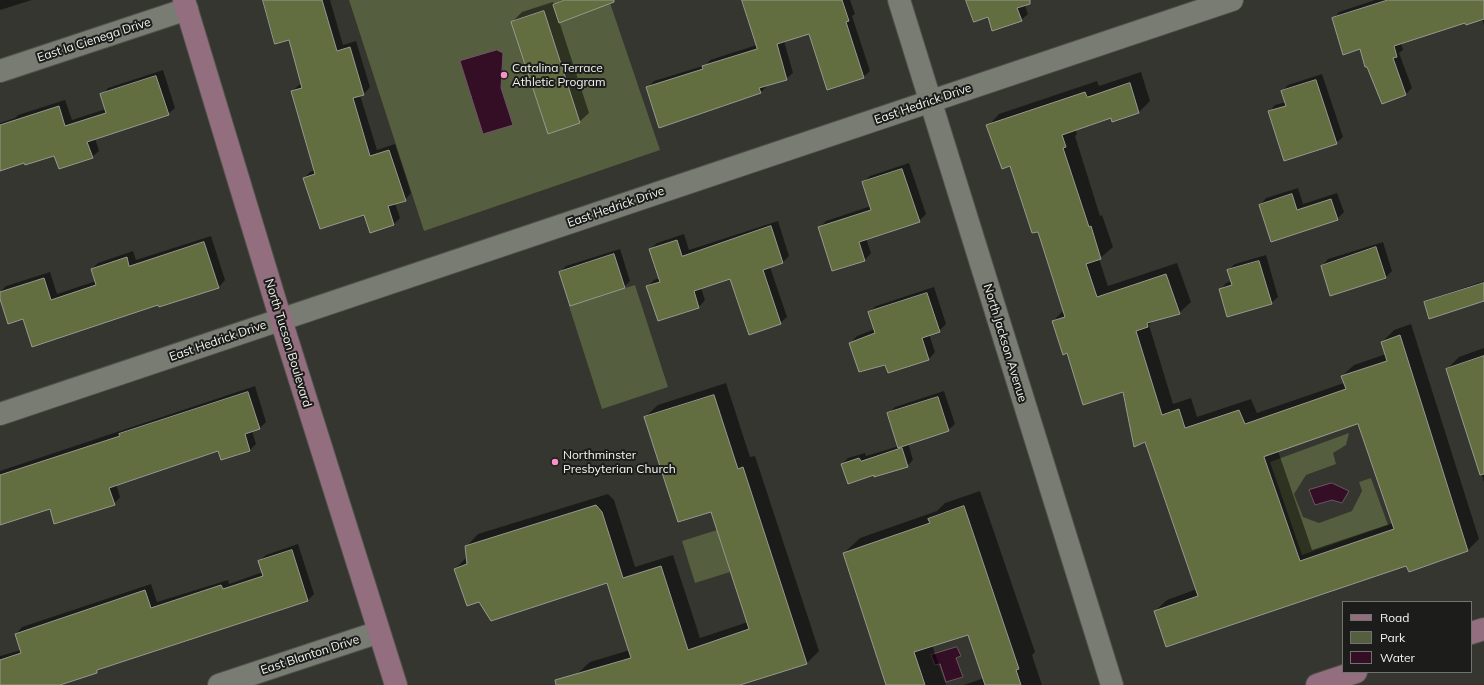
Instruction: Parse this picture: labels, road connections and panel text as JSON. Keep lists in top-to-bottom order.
{
  "streets": {
    "main road": ["North Tucson Boulevard"],
    "street": [
      "East la Cienega Drive",
      "East Hedrick Drive",
      "North Jackson Avenue",
      "East Blanton Drive"
    ]
  },
  "crossings": [
    ["East la Cienega Drive", "North Tucson Boulevard"],
    ["East Hedrick Drive", "North Tucson Boulevard"],
    ["East Hedrick Drive", "North Jackson Avenue"],
    ["North Tucson Boulevard", "East Blanton Drive"]
  ],
  "places": ["Catalina Terrace Athletic Program", "Northminster Presbyterian Church"],
  "legend": ["Road", "Park", "Water"]
}
